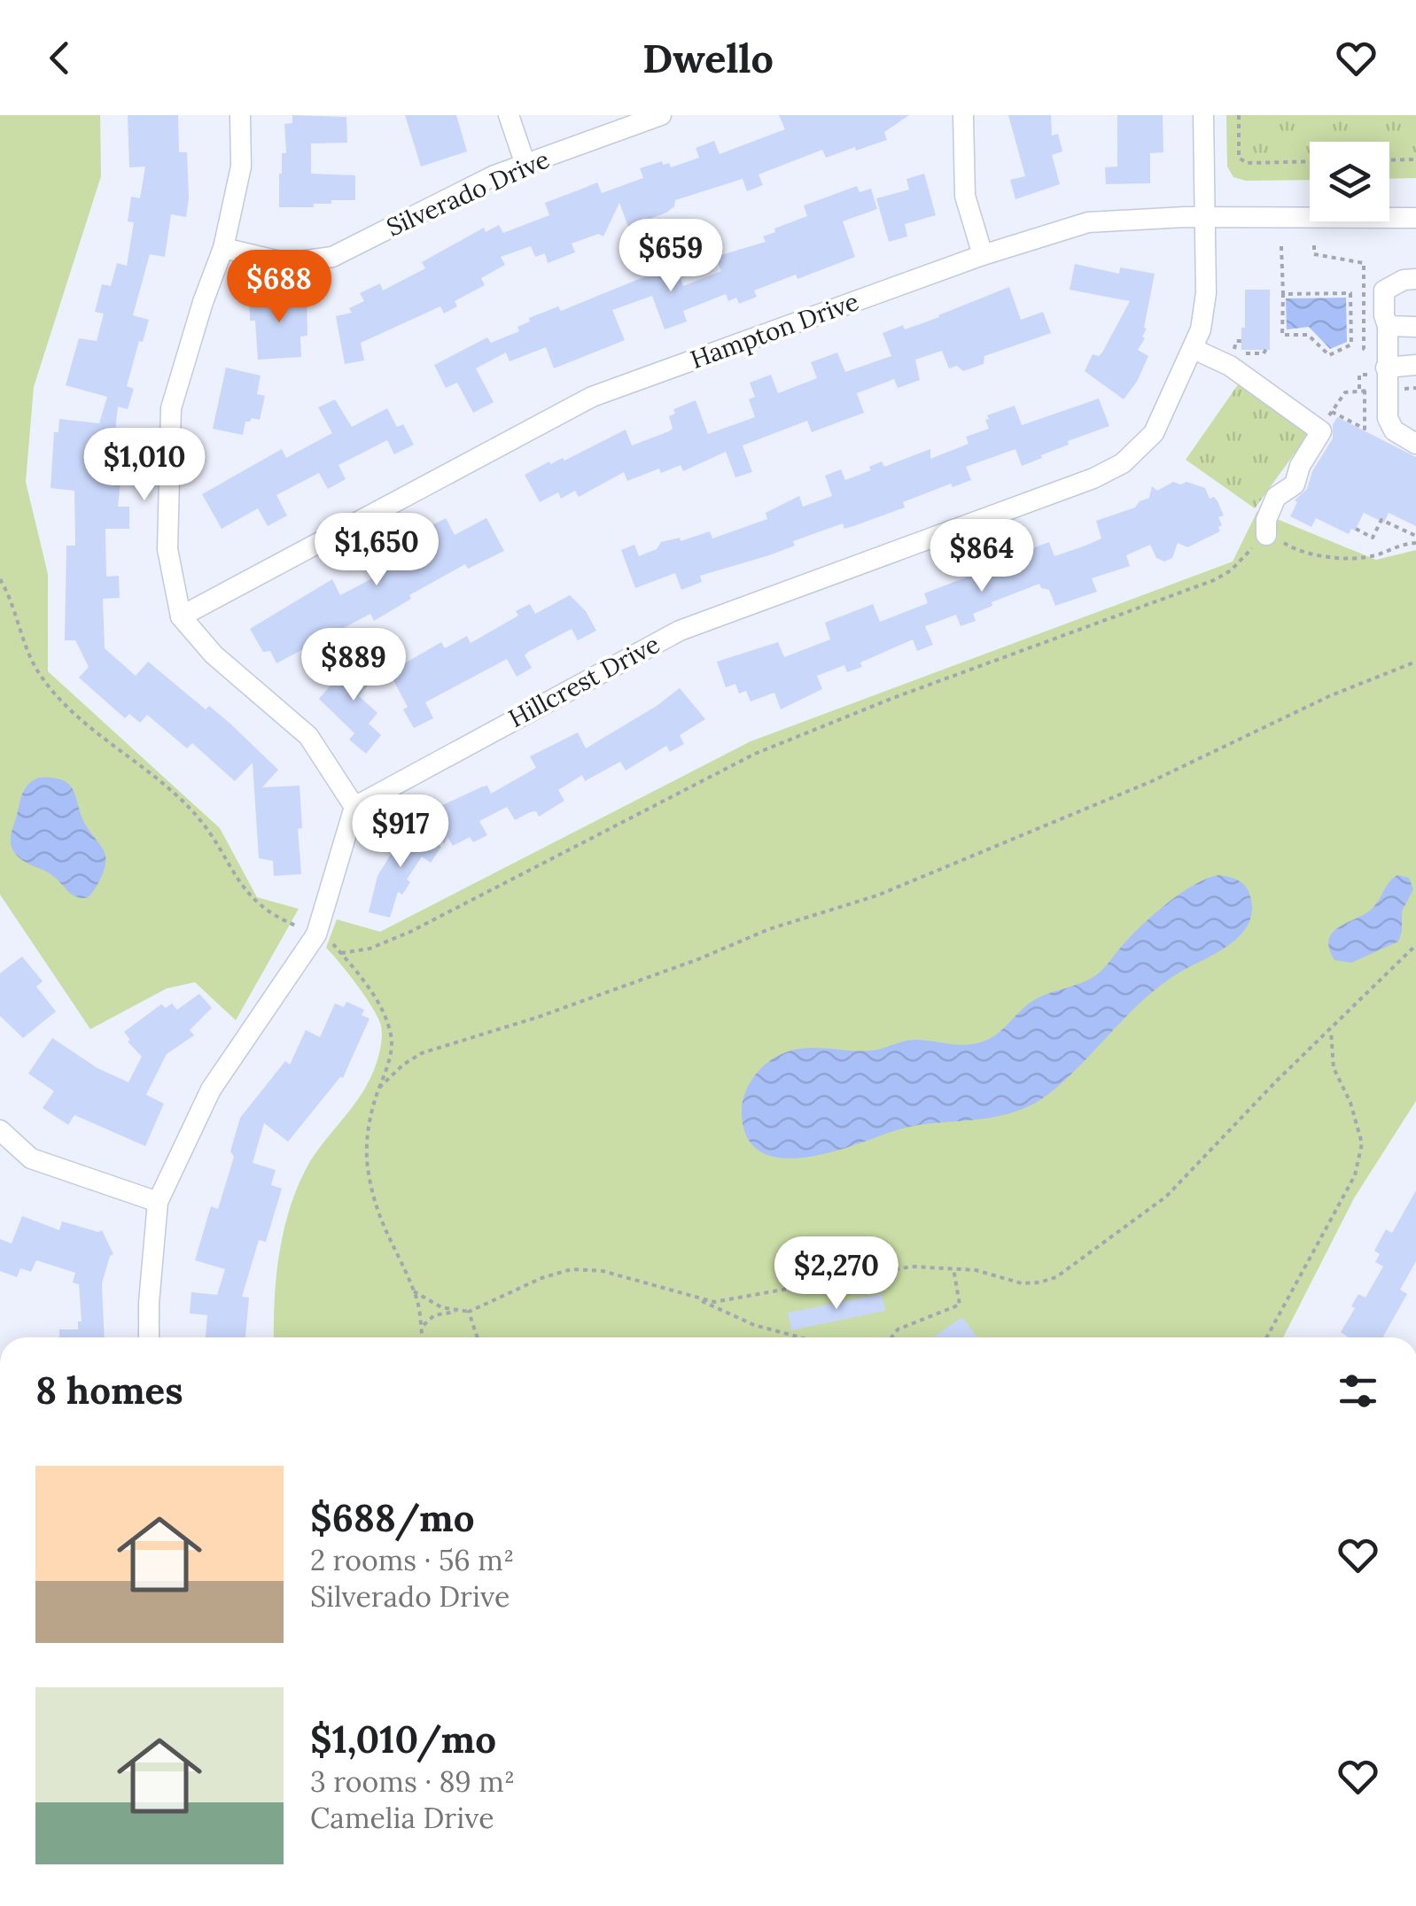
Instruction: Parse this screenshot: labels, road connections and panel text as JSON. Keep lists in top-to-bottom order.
{
  "streets": {
    "street": ["Silverado Drive", "Hampton Drive", "Hillcrest Drive"]
  },
  "crossings": [
    ["Hampton Drive", "Hillcrest Drive"]
  ],
  "page": {
    "header": "Dwello",
    "price": [
      "$659",
      "$688",
      "$1,010",
      "$1,650",
      "$864",
      "$889",
      "$917",
      "$2,270"
    ],
    "heading": "8 homes",
    "list": [
      {
        "name": "$688/mo",
        "note": "2 rooms · 56 m² · Silverado Drive"
      },
      {
        "name": "$1,010/mo",
        "note": "3 rooms · 89 m² · Camelia Drive"
      }
    ]
  }
}
